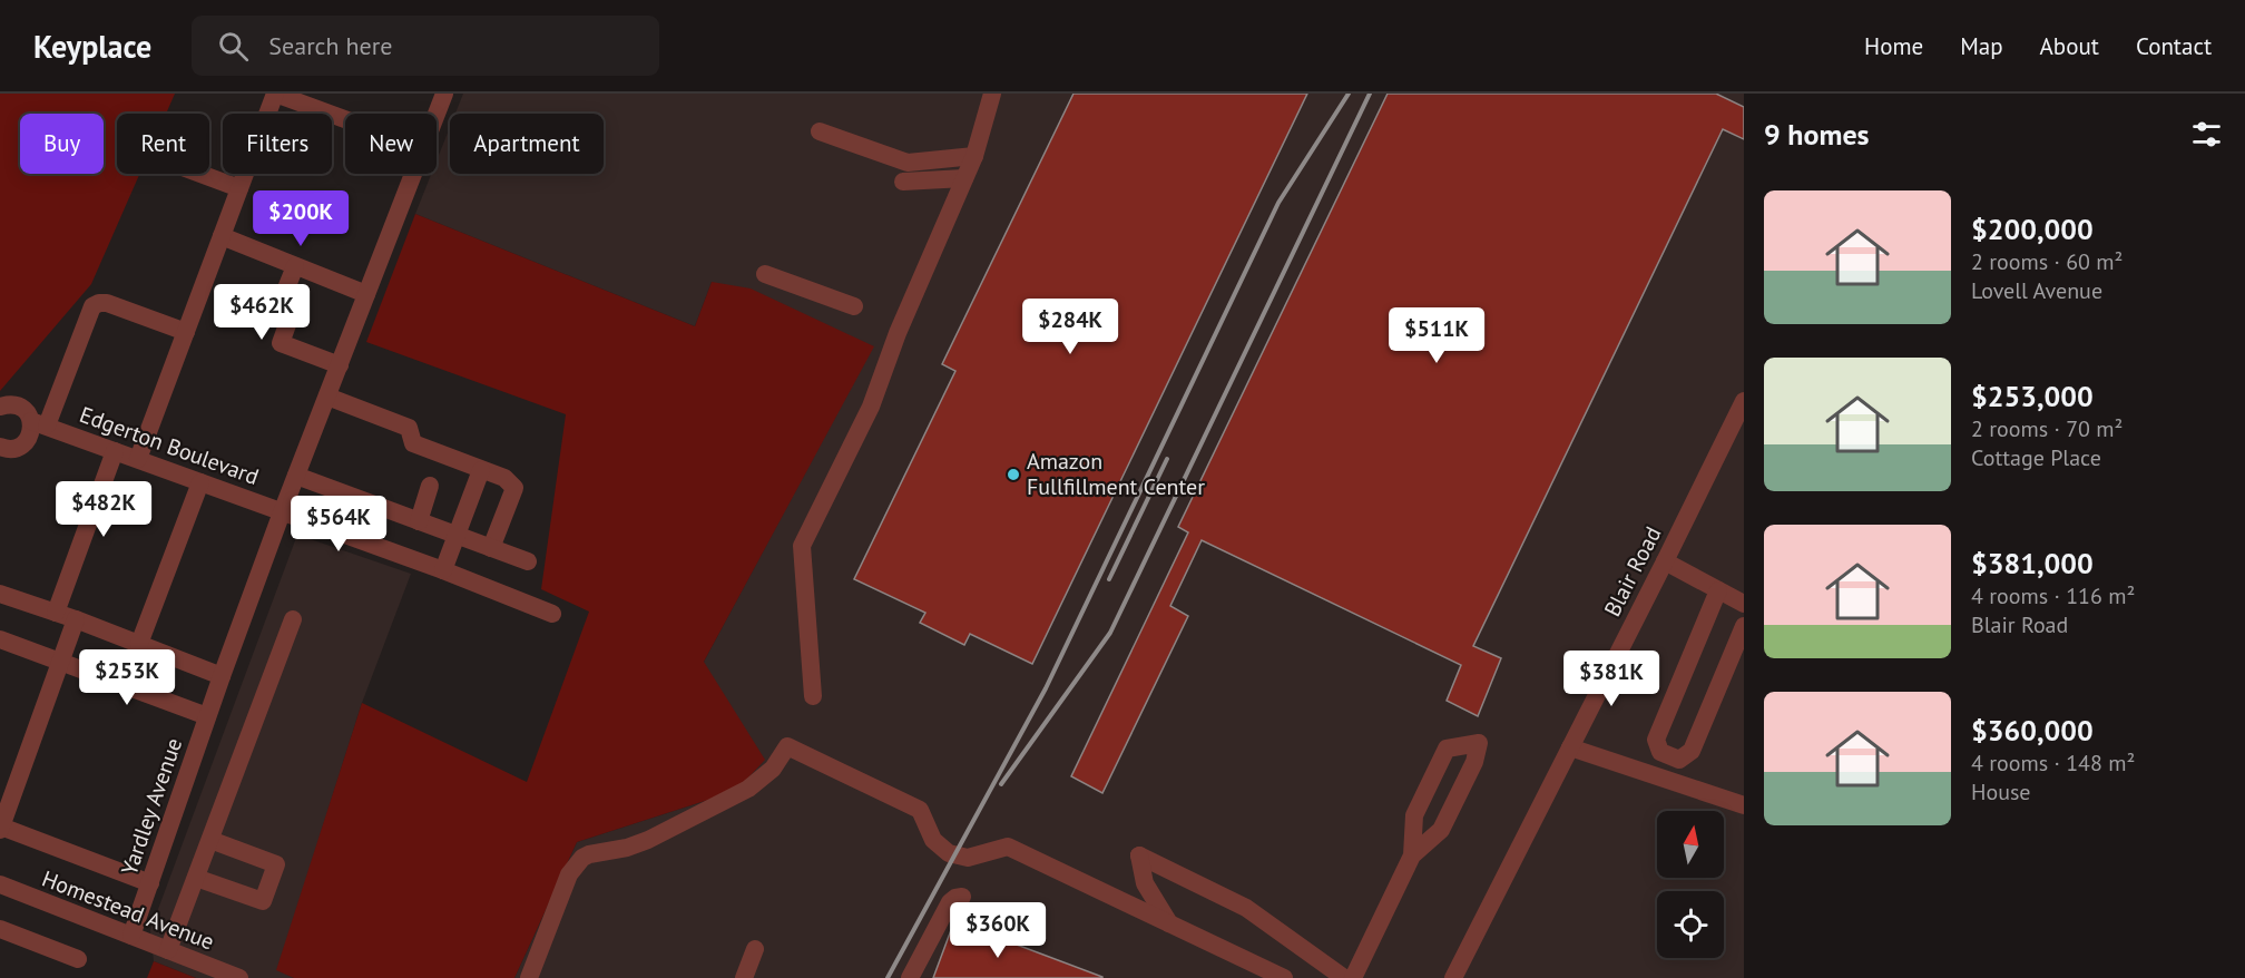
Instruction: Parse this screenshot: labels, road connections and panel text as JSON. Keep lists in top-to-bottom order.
{
  "streets": {
    "street": [
      "Edgerton Boulevard",
      "Blair Road",
      "Yardley Avenue",
      "Homestead Avenue"
    ]
  },
  "crossings": [
    ["Edgerton Boulevard", "Yardley Avenue"],
    ["Yardley Avenue", "Homestead Avenue"]
  ],
  "places": ["Amazon Fullfillment Center"],
  "north": "top",
  "page": {
    "header": "Keyplace",
    "search": "Search here",
    "nav": [
      "Home",
      "Map",
      "About",
      "Contact"
    ],
    "heading": "9 homes",
    "chip": [
      "Buy",
      "Rent",
      "Filters",
      "New",
      "Apartment"
    ],
    "list": [
      {
        "name": "$200,000",
        "note": "2 rooms · 60 m² · Lovell Avenue"
      },
      {
        "name": "$253,000",
        "note": "2 rooms · 70 m² · Cottage Place"
      },
      {
        "name": "$381,000",
        "note": "4 rooms · 116 m² · Blair Road"
      },
      {
        "name": "$360,000",
        "note": "4 rooms · 148 m² · House"
      }
    ],
    "price": [
      "$200K",
      "$462K",
      "$284K",
      "$511K",
      "$482K",
      "$564K",
      "$253K",
      "$381K",
      "$360K"
    ]
  }
}
